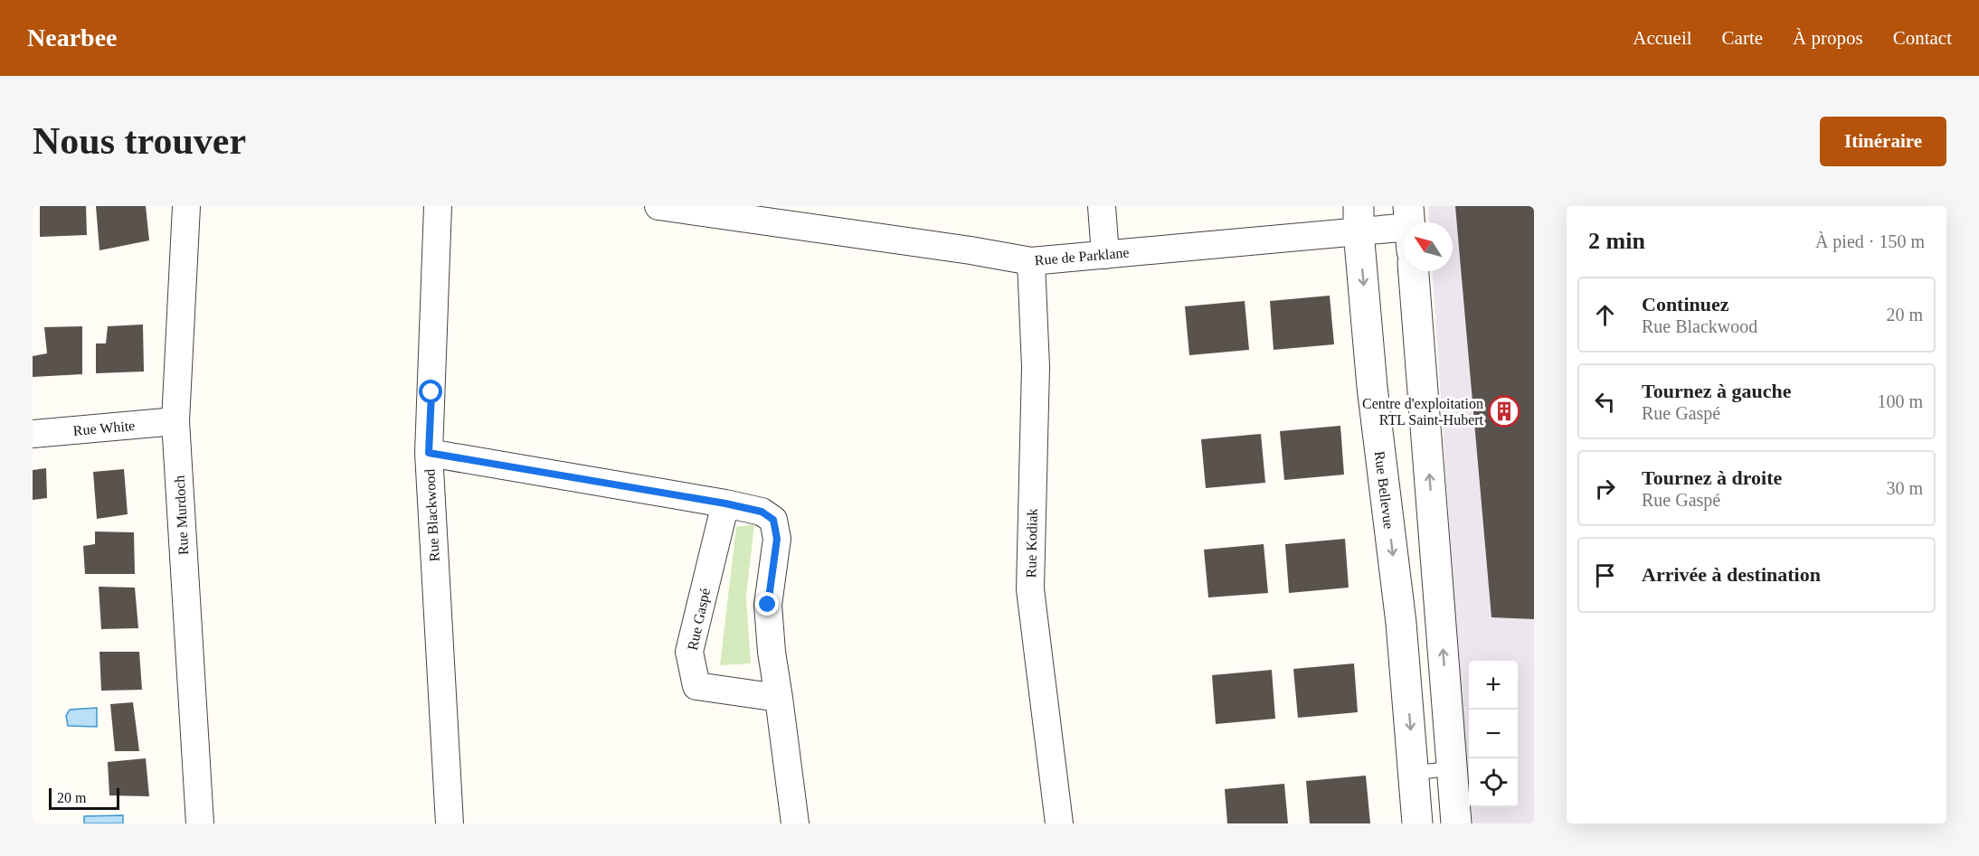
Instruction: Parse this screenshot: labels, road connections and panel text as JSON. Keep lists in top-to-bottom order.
{
  "streets": {
    "street": [
      "Rue de Parklane",
      "Rue White",
      "Rue Bellevue",
      "Rue Murdoch",
      "Rue Blackwood",
      "Rue Kodiak",
      "Rue Gaspé"
    ]
  },
  "crossings": [
    ["Rue de Parklane", "Rue Bellevue"],
    ["Rue de Parklane", "Rue Kodiak"],
    ["Rue White", "Rue Murdoch"]
  ],
  "places": {
    "building": ["Centre d'exploitation RTL Saint-Hubert"]
  },
  "scale_bar": "20 m",
  "north": "top left",
  "page": {
    "header": "Nearbee",
    "nav": [
      "Accueil",
      "Carte",
      "À propos",
      "Contact"
    ],
    "buttons": "Itinéraire",
    "title": "Nous trouver",
    "heading": ["2 min", "À pied · 150 m"],
    "list": [
      ["Continuez", "Rue Blackwood", "20 m"],
      ["Tournez à gauche", "Rue Gaspé", "100 m"],
      ["Tournez à droite", "Rue Gaspé", "30 m"],
      "Arrivée à destination"
    ],
    "map_buttons": ["+", "−"],
    "scale": "20 m"
  }
}
